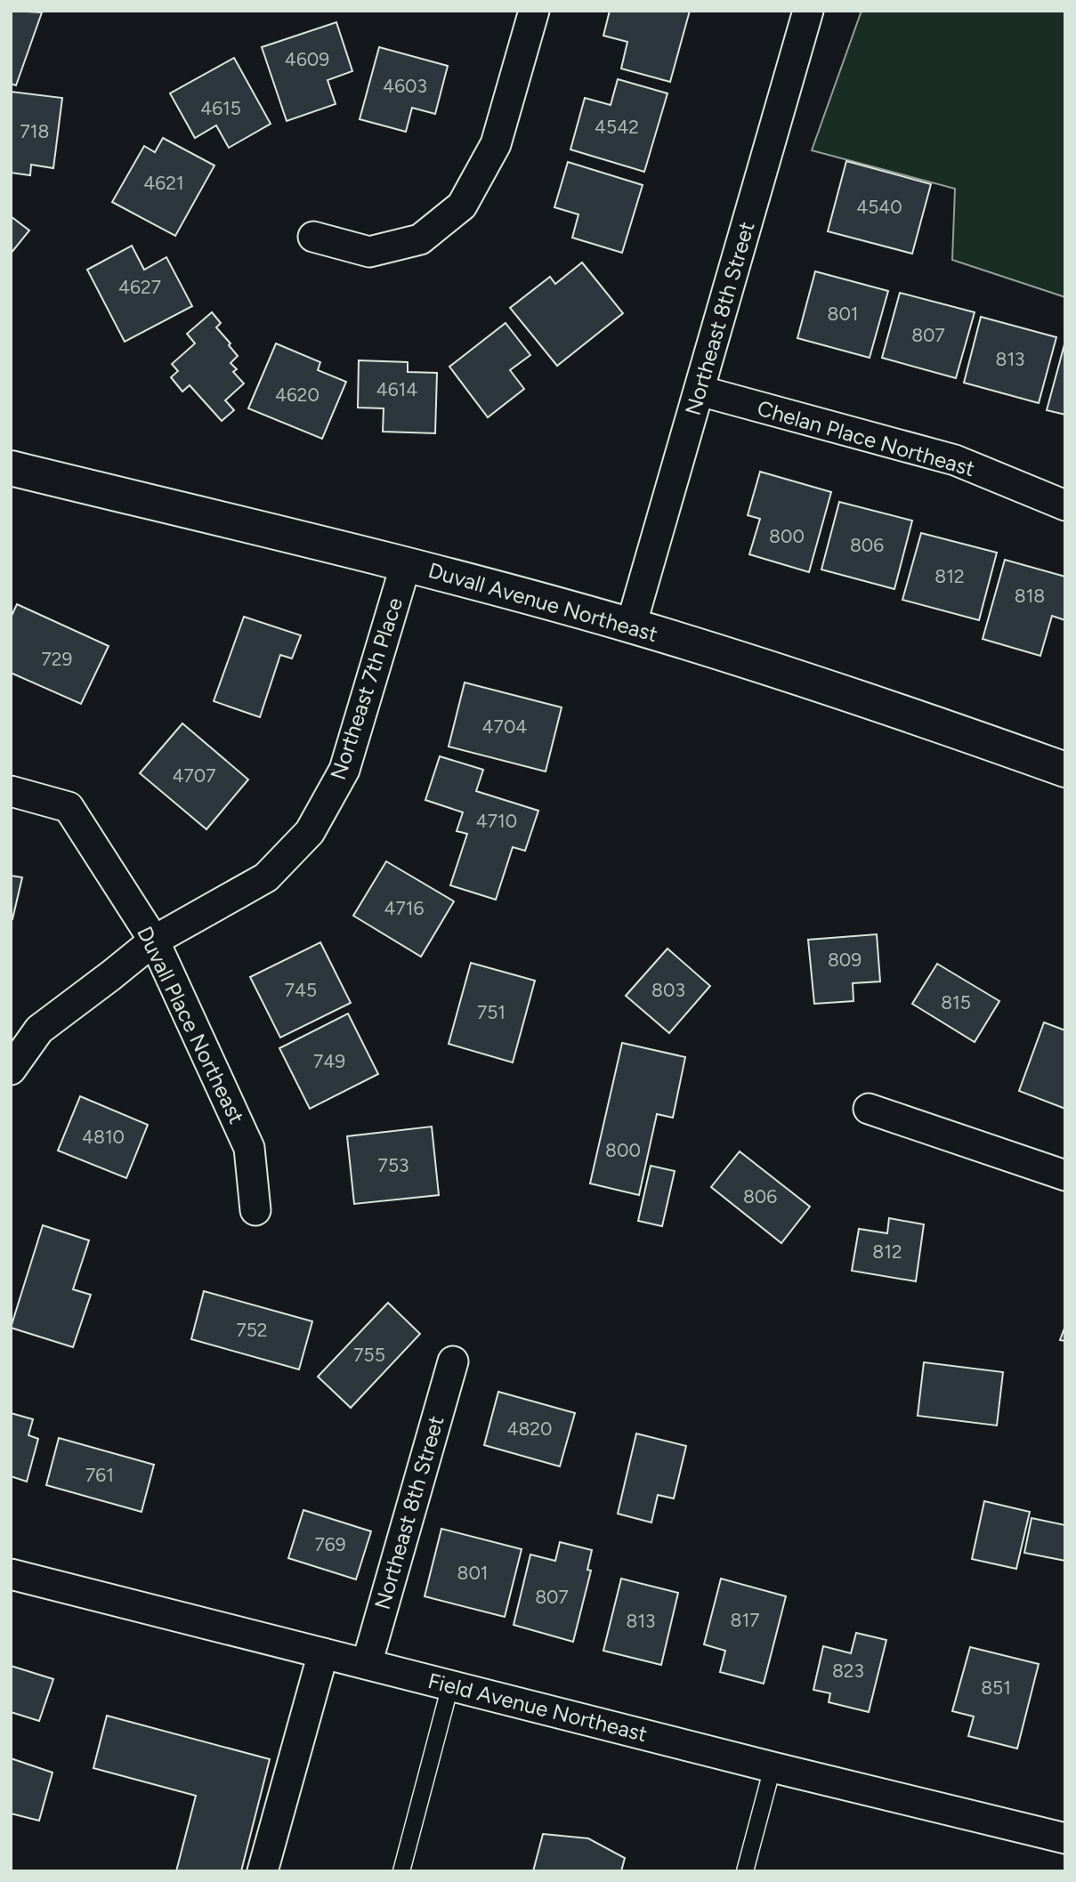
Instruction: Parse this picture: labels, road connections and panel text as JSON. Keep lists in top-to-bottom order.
{
  "streets": {
    "main road": ["Duvall Avenue Northeast"],
    "street": [
      "Northeast 8th Street",
      "Chelan Place Northeast",
      "Northeast 7th Place",
      "Duvall Place Northeast",
      "Field Avenue Northeast"
    ]
  },
  "crossings": [
    ["Northeast 8th Street", "Chelan Place Northeast"],
    ["Northeast 8th Street", "Duvall Avenue Northeast"],
    ["Northeast 8th Street", "Field Avenue Northeast"],
    ["Duvall Avenue Northeast", "Northeast 7th Place"],
    ["Northeast 7th Place", "Duvall Place Northeast"]
  ],
  "house_numbers": [
    "4609",
    "4603",
    "4615",
    "4542",
    "718",
    "4621",
    "4540",
    "4627",
    "801",
    "807",
    "813",
    "4614",
    "4620",
    "800",
    "806",
    "812",
    "818",
    "729",
    "4704",
    "4707",
    "4710",
    "4716",
    "809",
    "745",
    "803",
    "815",
    "751",
    "749",
    "4810",
    "800",
    "753",
    "806",
    "812",
    "752",
    "755",
    "4820",
    "761",
    "769",
    "801",
    "807",
    "817",
    "813",
    "823",
    "851"
  ]
}
